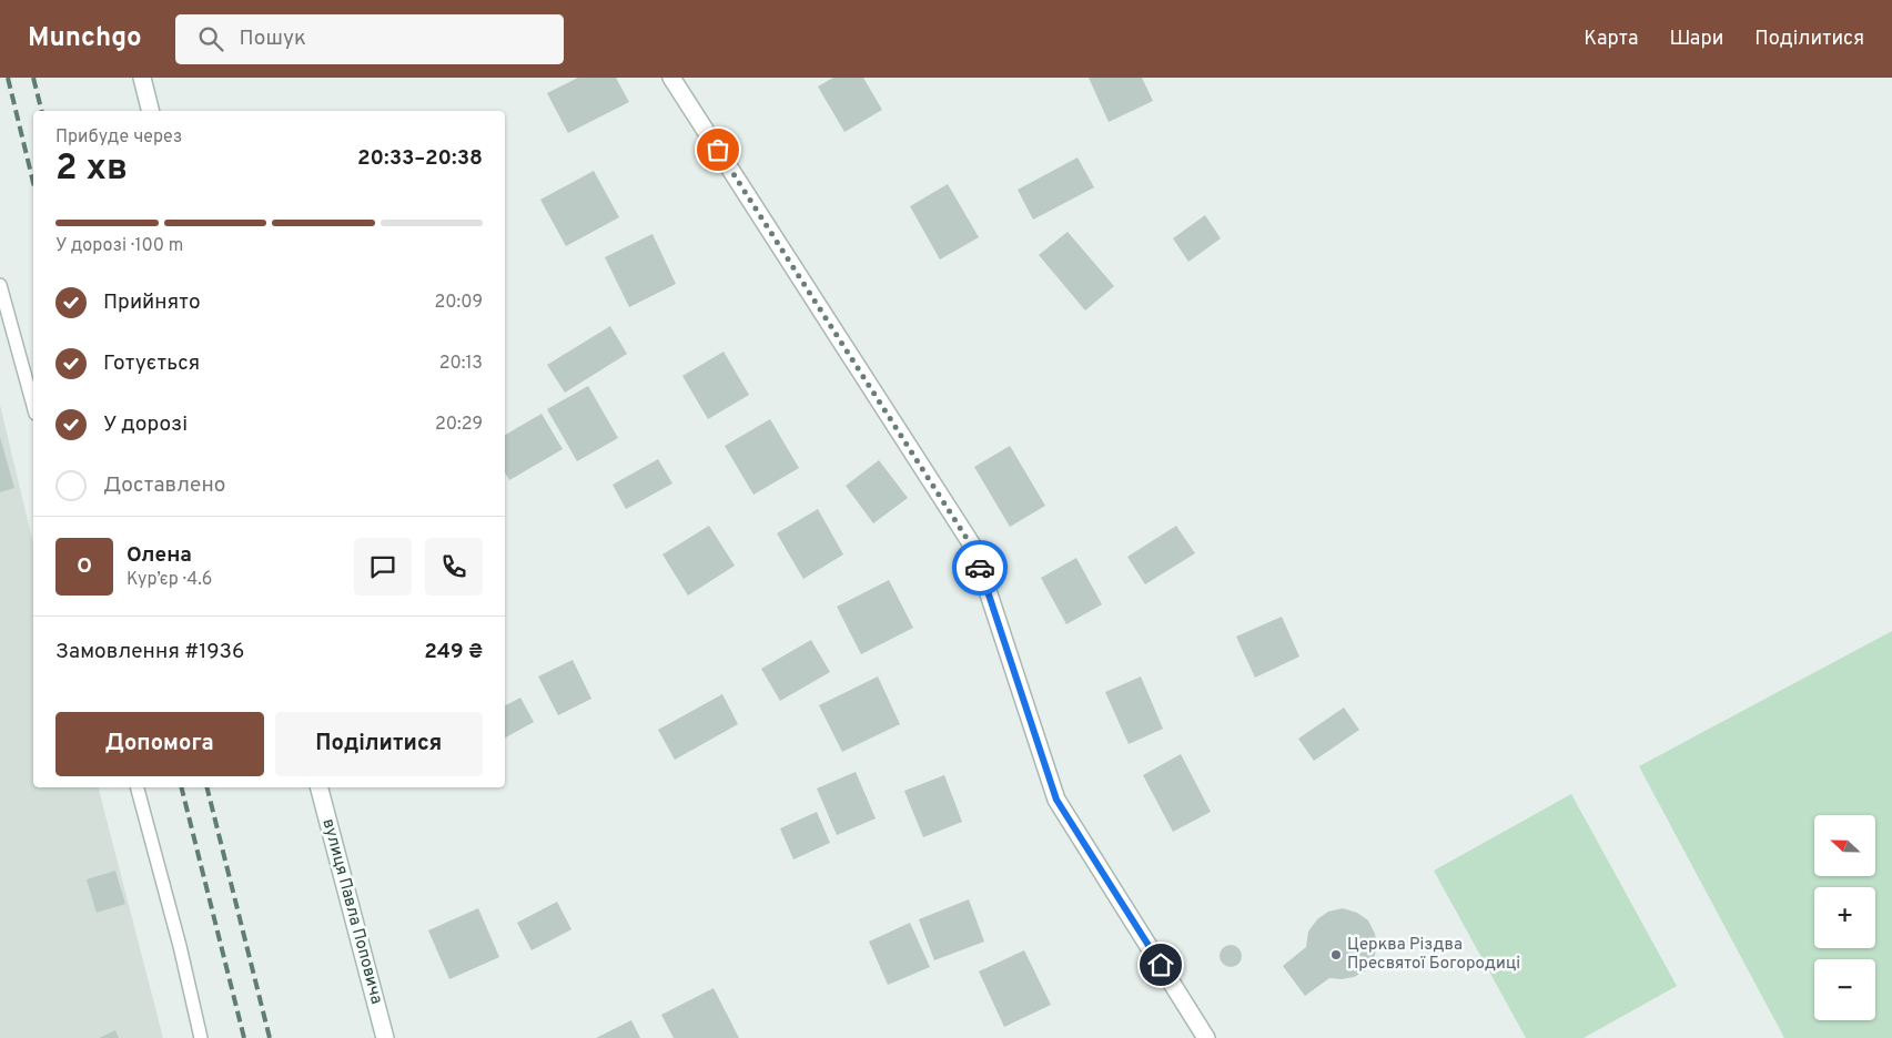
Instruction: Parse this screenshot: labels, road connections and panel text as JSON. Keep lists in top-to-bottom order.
{
  "streets": {
    "street": ["вулиця Павла Поповича"]
  },
  "places": ["Церква Різдва Пресвятої Богородиці"],
  "north": "left",
  "page": {
    "header": "Munchgo",
    "search": "Пошук",
    "nav": ["Карта", "Шари", "Поділитися"],
    "heading": ["2 хв", "Прибуде через", "20:33–20:38"],
    "panel": [
      "Олена",
      "Кур’єр · 4.6",
      "Замовлення #1936",
      "249 ₴"
    ],
    "bar": "У дорозі · 100 m",
    "list": [
      ["Прийнято", "20:09"],
      ["Готується", "20:13"],
      ["У дорозі", "20:29"],
      "Доставлено"
    ],
    "round": "О",
    "buttons": ["Допомога", "Поділитися"],
    "map_buttons": ["+", "−"]
  }
}
